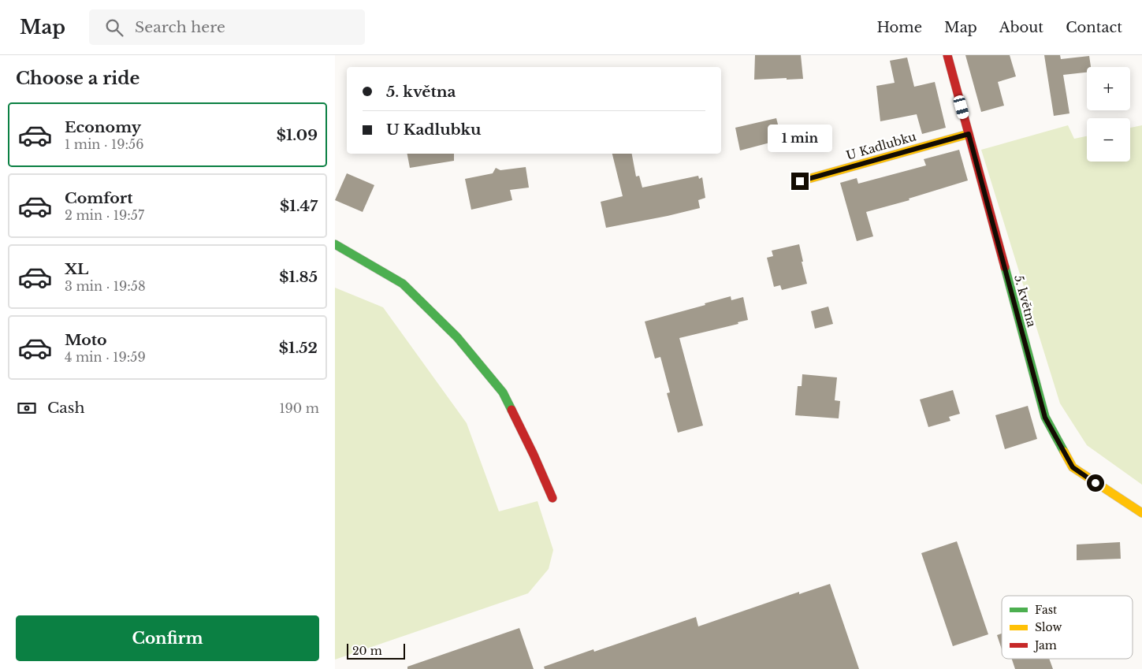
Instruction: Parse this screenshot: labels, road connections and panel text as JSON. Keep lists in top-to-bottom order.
{
  "streets": {
    "street": ["U Kadlubku", "5. května"]
  },
  "crossings": [
    ["U Kadlubku", "5. května"]
  ],
  "legend": ["Fast", "Slow", "Jam"],
  "scale_bar": "20 m",
  "page": {
    "header": "Map",
    "search": "Search here",
    "nav": [
      "Home",
      "Map",
      "About",
      "Contact"
    ],
    "heading": "Choose a ride",
    "map_buttons": ["+", "−"],
    "banner": ["5. května", "U Kadlubku"],
    "list": [
      {
        "name": "Economy",
        "note": "1 min · 19:56",
        "value": "$1.09"
      },
      {
        "name": "Comfort",
        "note": "2 min · 19:57",
        "value": "$1.47"
      },
      {
        "name": "XL",
        "note": "3 min · 19:58",
        "value": "$1.85"
      },
      {
        "name": "Moto",
        "note": "4 min · 19:59",
        "value": "$1.52"
      }
    ],
    "bubble": "1 min",
    "pay": ["Cash", "190 m"],
    "buttons": "Confirm",
    "scale": "20 m"
  }
}
